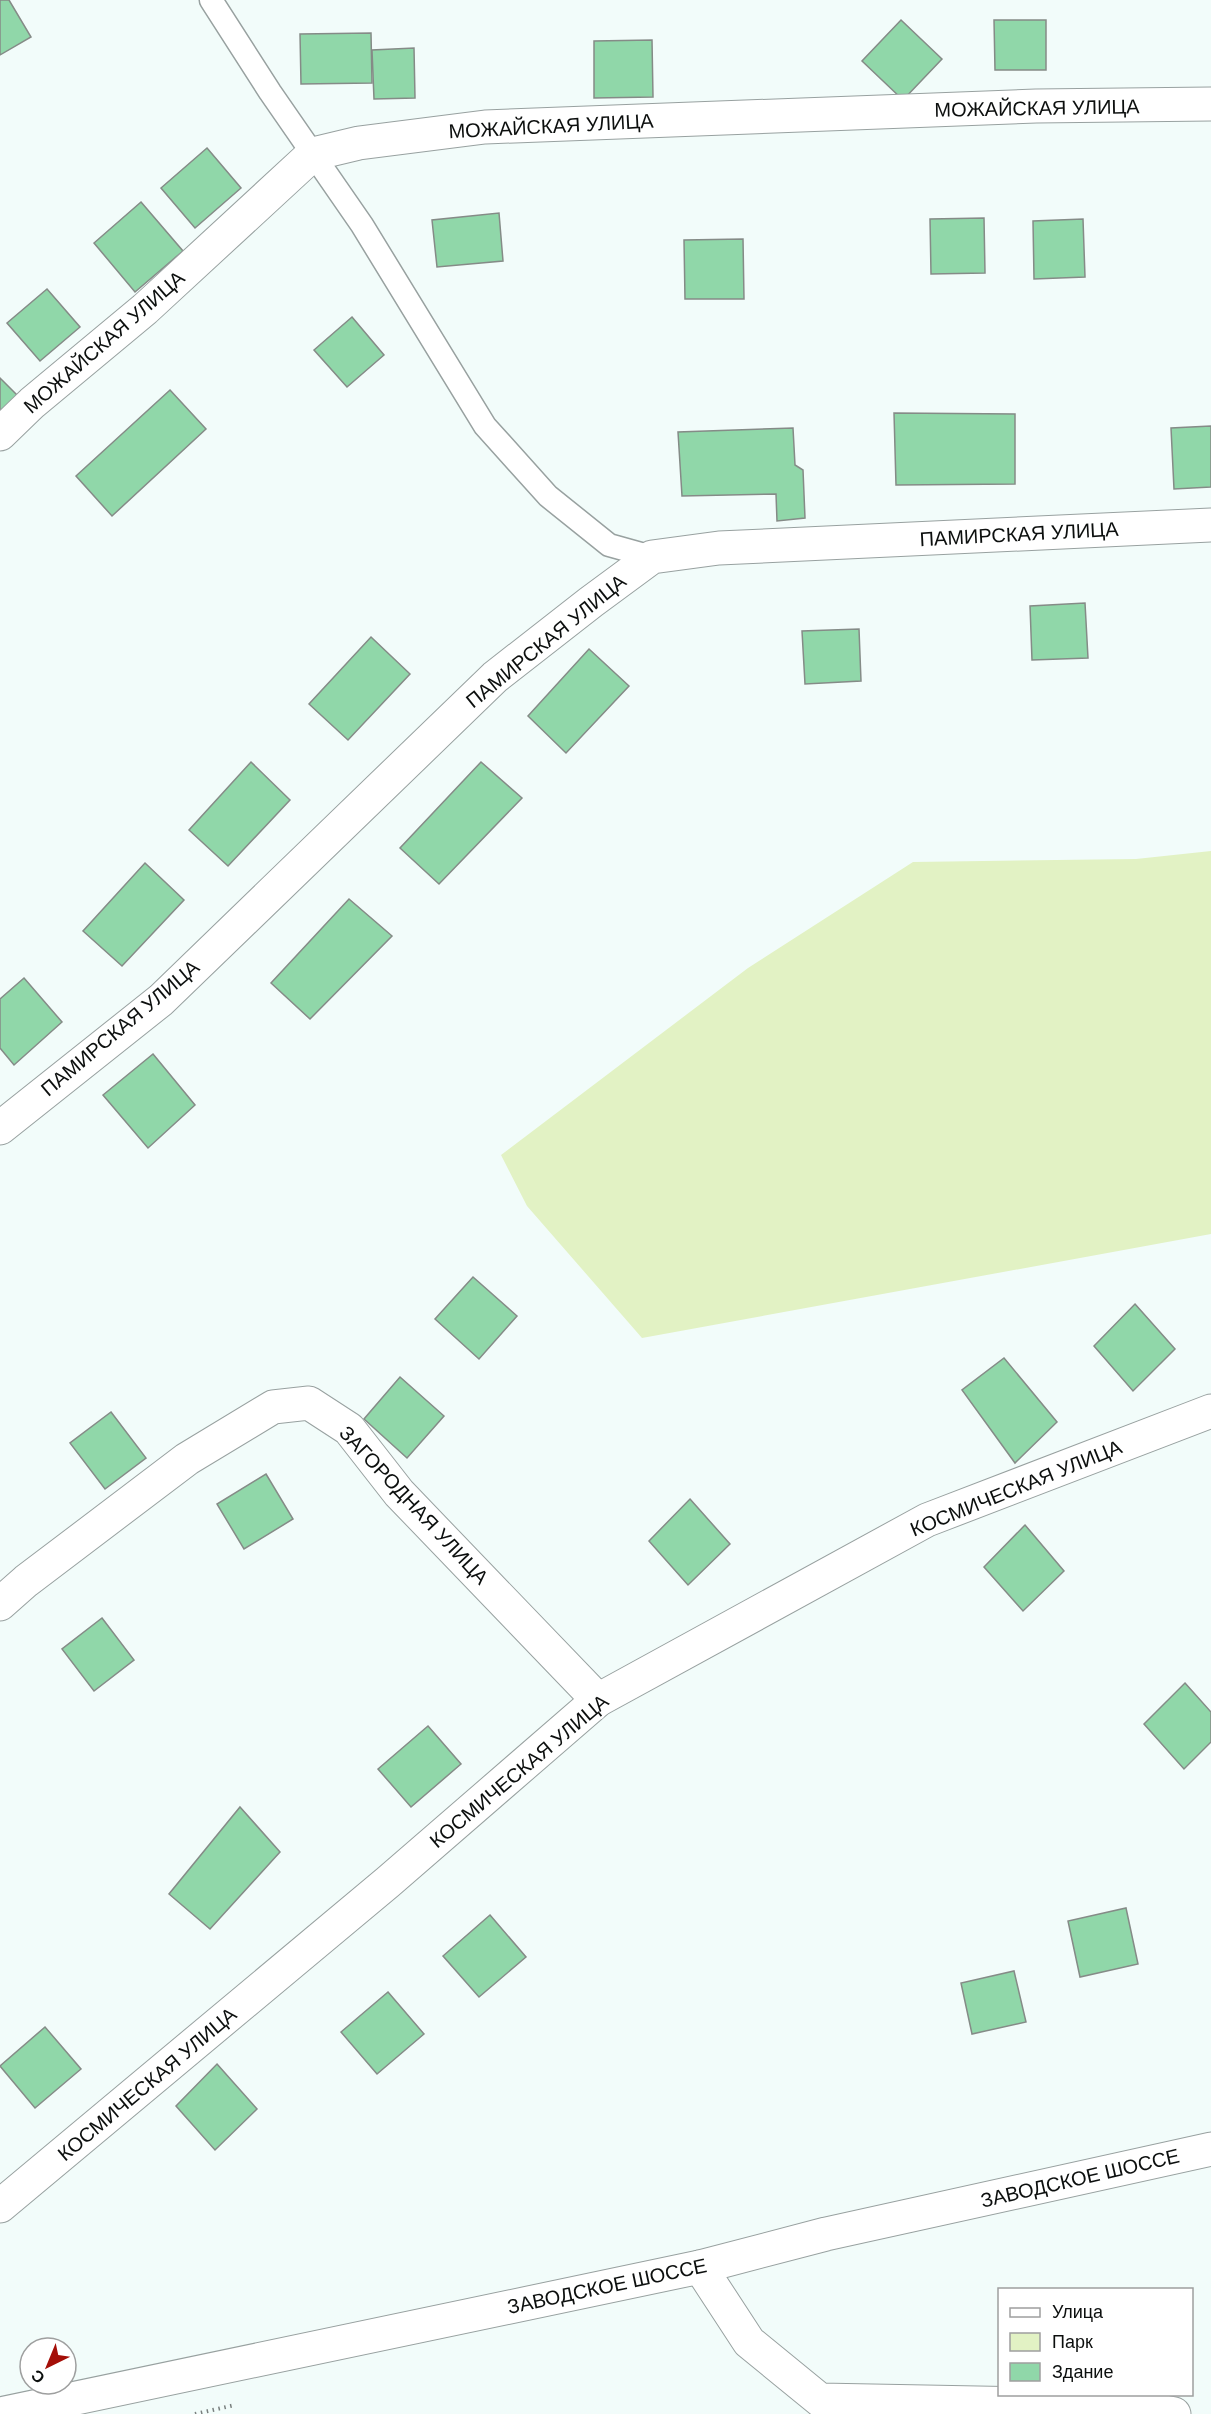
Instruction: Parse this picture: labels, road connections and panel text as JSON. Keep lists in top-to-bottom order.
{
  "streets": {
    "street": [
      "МОЖАЙСКАЯ УЛИЦА",
      "ПАМИРСКАЯ УЛИЦА",
      "КОСМИЧЕСКАЯ УЛИЦА",
      "ЗАГОРОДНАЯ УЛИЦА",
      "ЗАВОДСКОЕ ШОССЕ"
    ]
  },
  "crossings": [
    ["КОСМИЧЕСКАЯ УЛИЦА", "ЗАГОРОДНАЯ УЛИЦА"]
  ],
  "legend": ["Улица", "Парк", "Здание"],
  "north": "bottom left"
}
